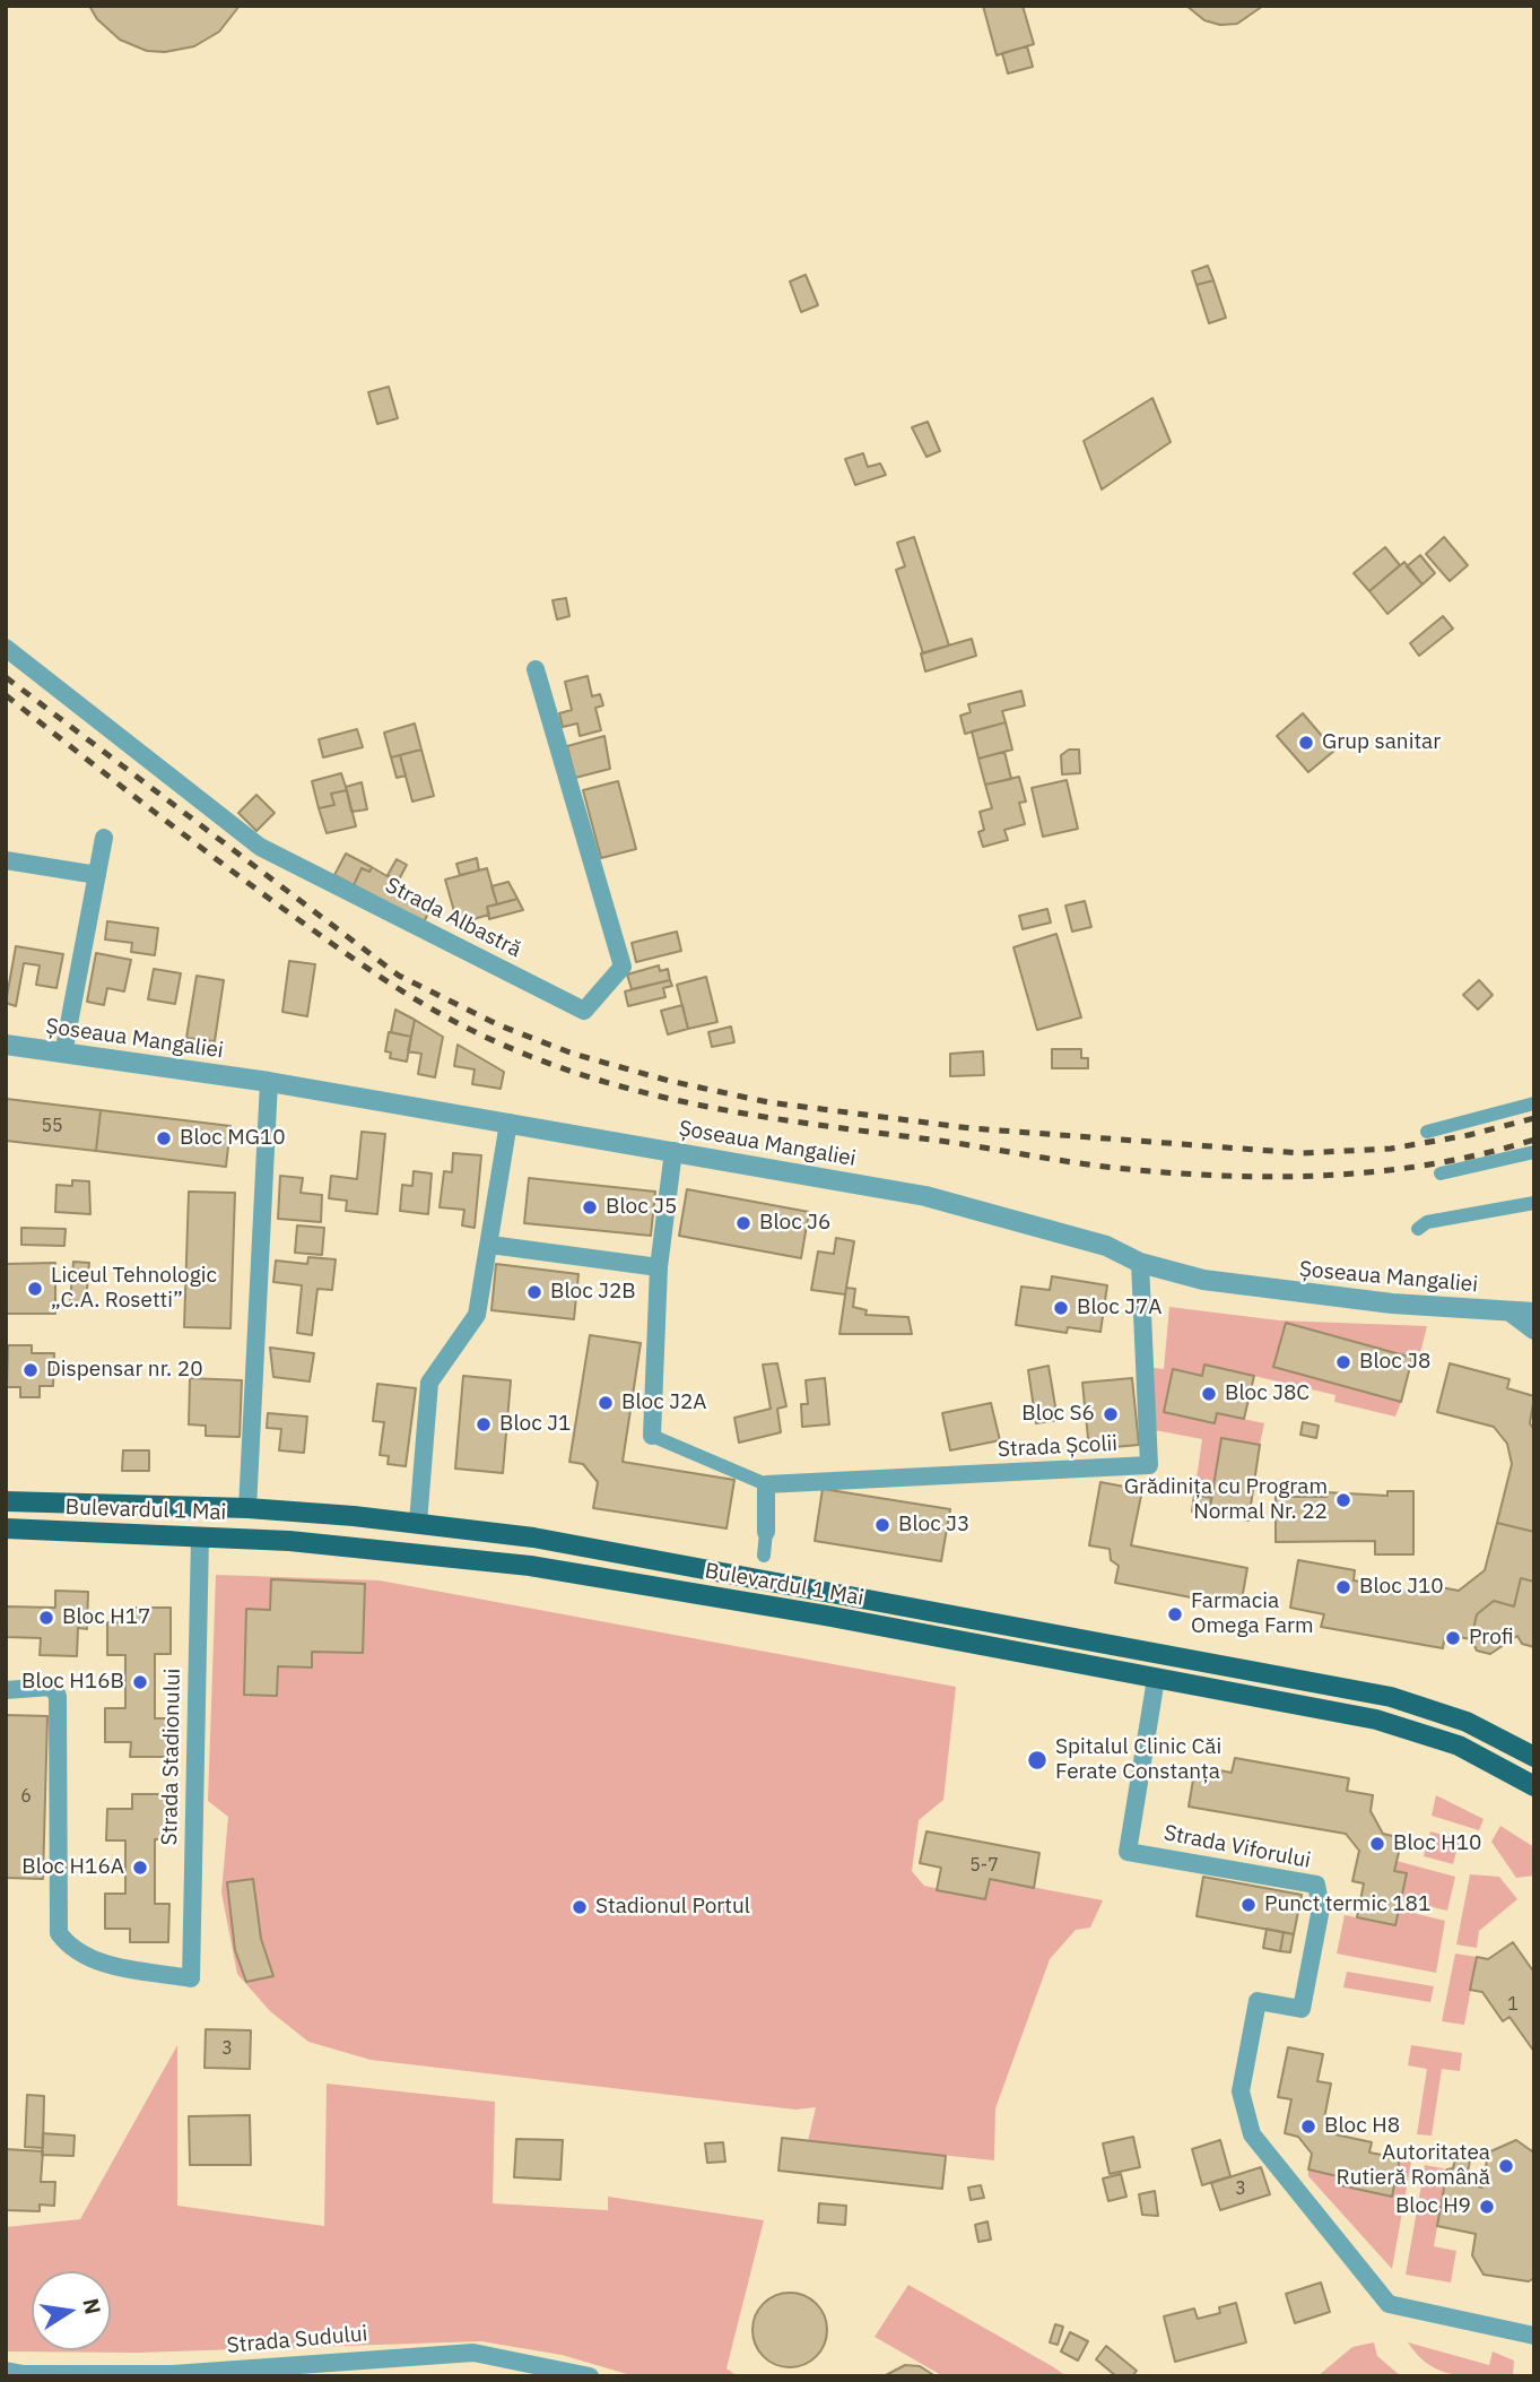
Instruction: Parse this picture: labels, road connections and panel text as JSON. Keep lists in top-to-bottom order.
{
  "streets": {
    "main road": ["Bulevardul 1 Mai"],
    "street": [
      "Strada Albastră",
      "Șoseaua Mangaliei",
      "Strada Școlii",
      "Strada Stadionului",
      "Strada Viforului",
      "Strada Sudului"
    ]
  },
  "crossings": [
    ["Șoseaua Mangaliei", "Strada Școlii"],
    ["Bulevardul 1 Mai", "Strada Stadionului"],
    ["Bulevardul 1 Mai", "Strada Viforului"]
  ],
  "places": [
    "Grup sanitar",
    "Bloc MG10",
    "Bloc J5",
    "Bloc J6",
    "Liceul Tehnologic „C.A. Rosetti”",
    "Bloc J2B",
    "Bloc J7A",
    "Bloc J8",
    "Dispensar nr. 20",
    "Bloc J8C",
    "Bloc J2A",
    "Bloc S6",
    "Bloc J1",
    "Grădinița cu Program Normal Nr. 22",
    "Bloc J3",
    "Bloc J10",
    "Farmacia Omega Farm",
    "Bloc H17",
    "Profi",
    "Bloc H16B",
    "Spitalul Clinic Căi Ferate Constanța",
    "Bloc H10",
    "Bloc H16A",
    "Punct termic 181",
    "Stadionul Portul",
    "Bloc H8",
    "Autoritatea Rutieră Română",
    "Bloc H9"
  ],
  "house_numbers": [
    "55",
    "6",
    "5-7",
    "1",
    "3",
    "3"
  ],
  "north": "right"
}
